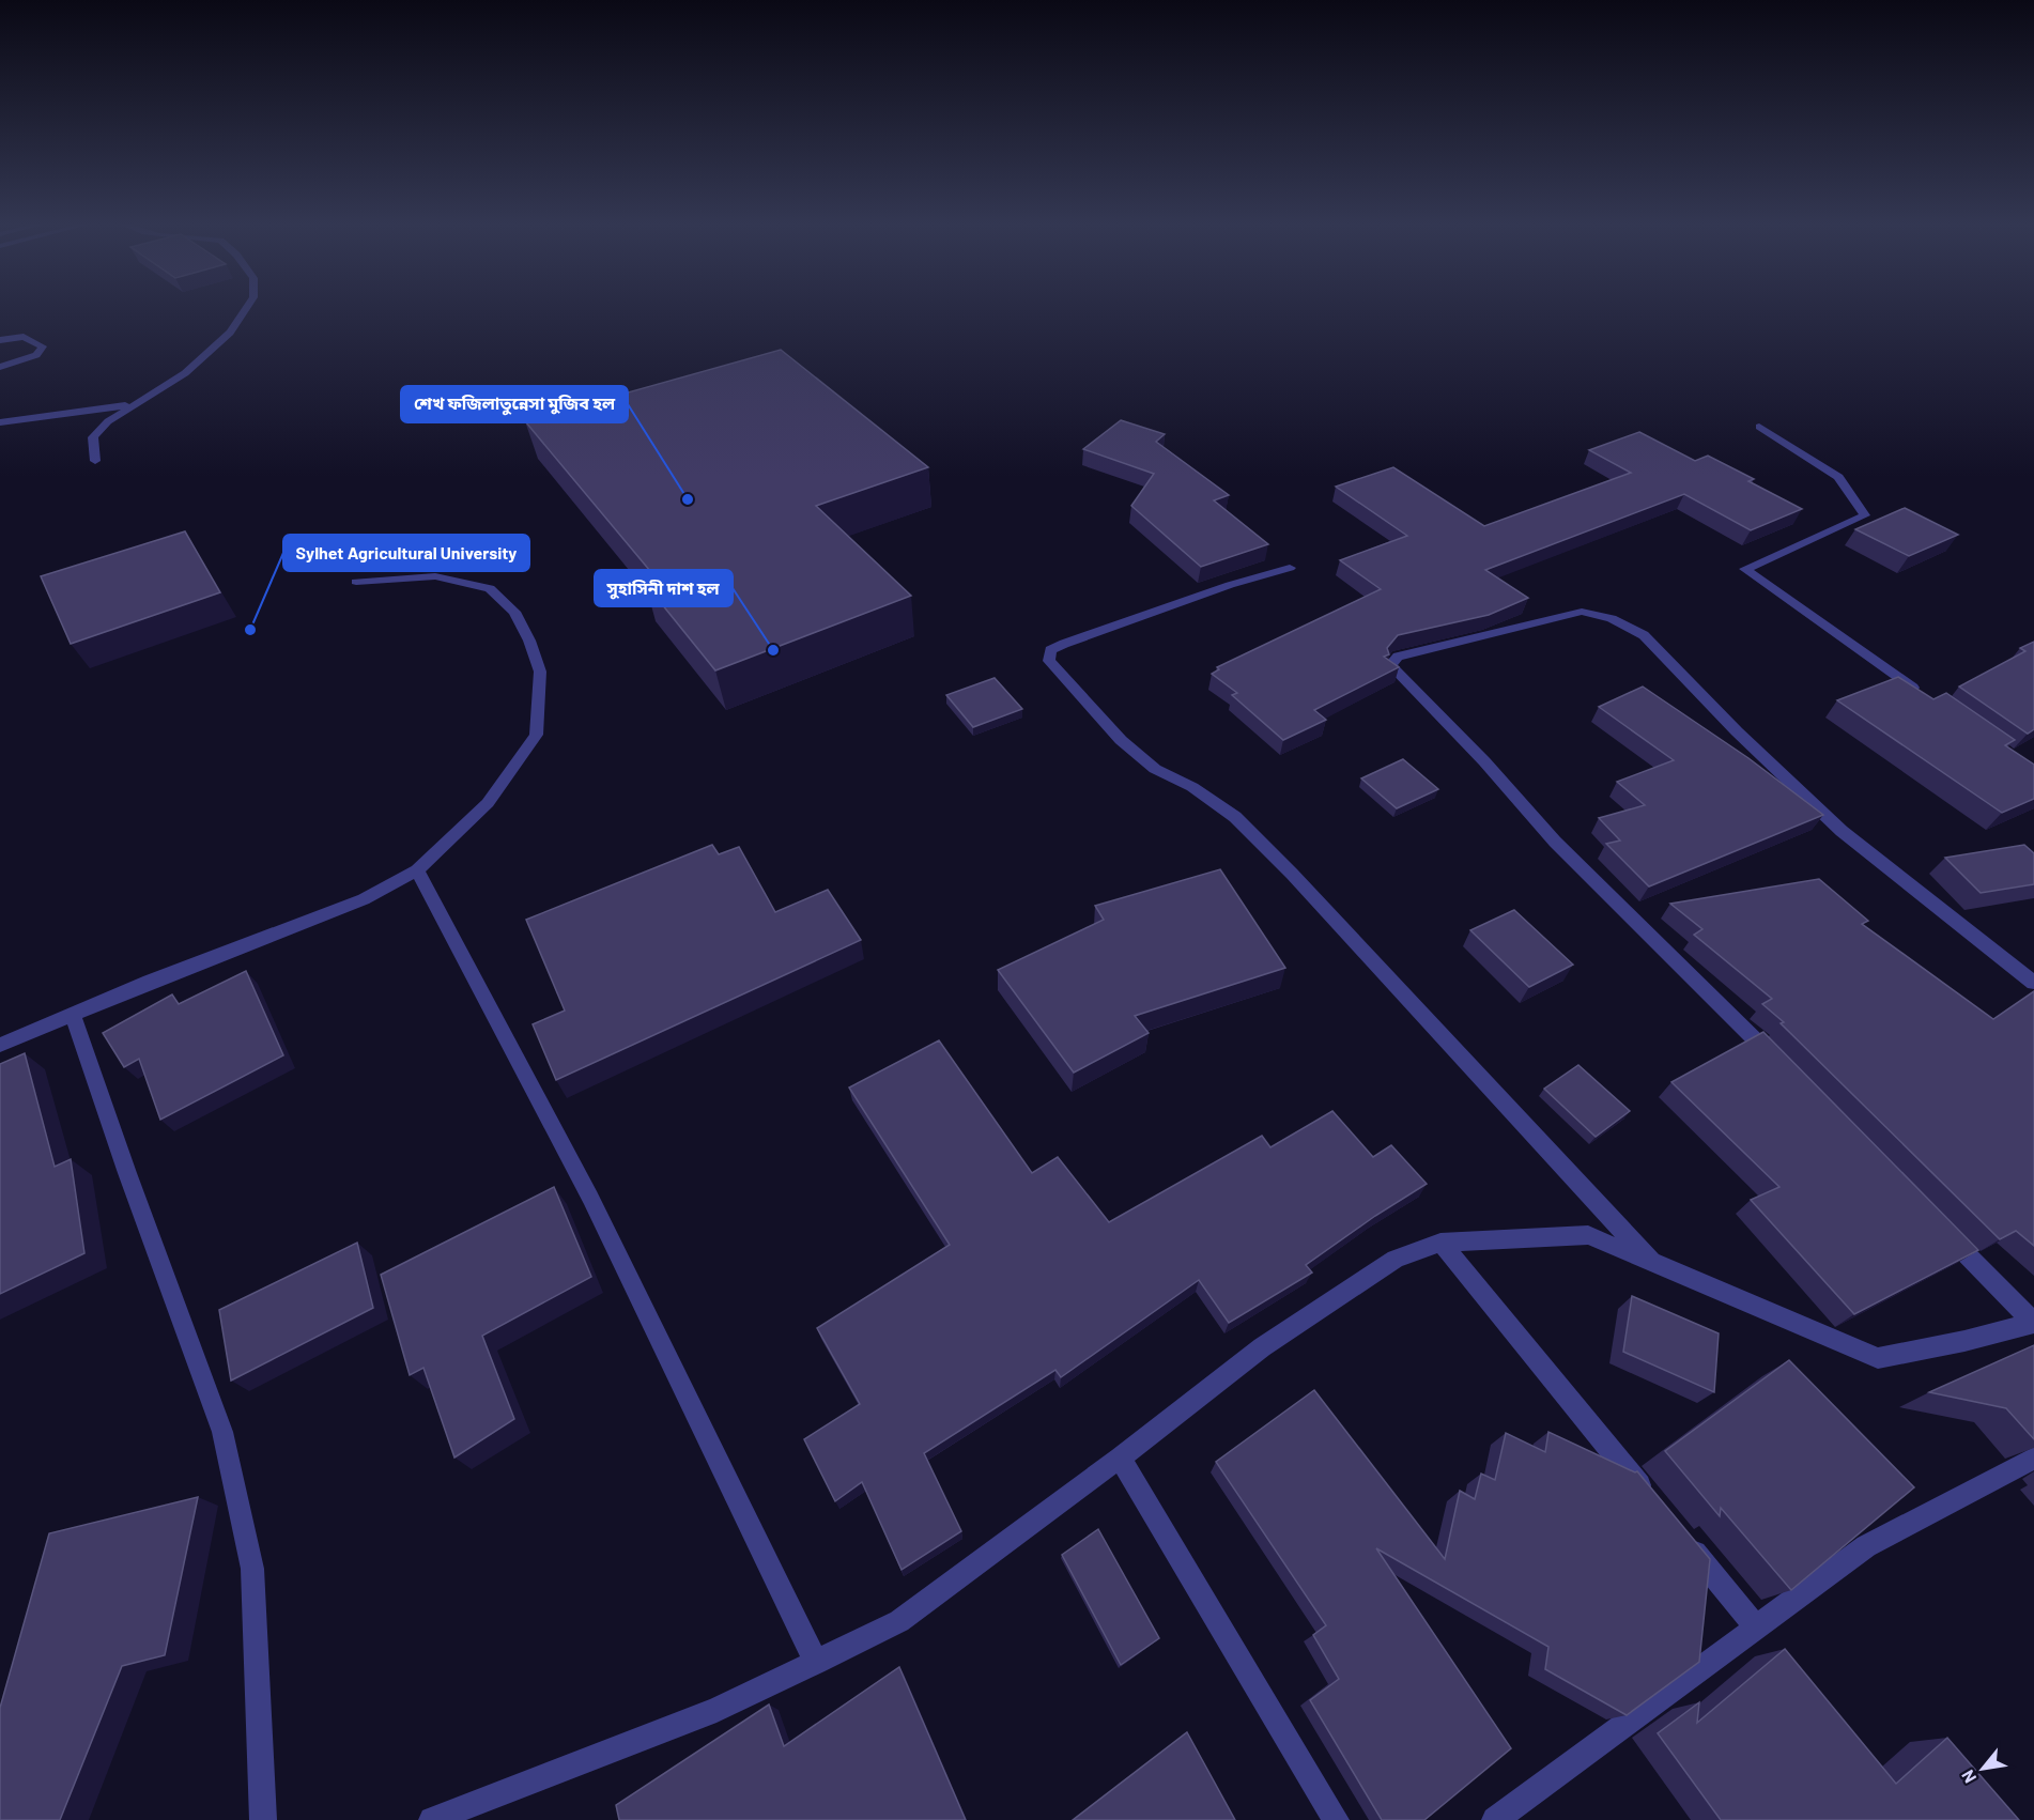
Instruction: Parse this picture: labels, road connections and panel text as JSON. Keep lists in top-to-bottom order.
{
  "places": ["শেখ ফজিলাতুন্নেসা মুজিব হল", "Sylhet Agricultural University", "সুহাসিনী দাশ হল"],
  "north": "bottom left"
}
